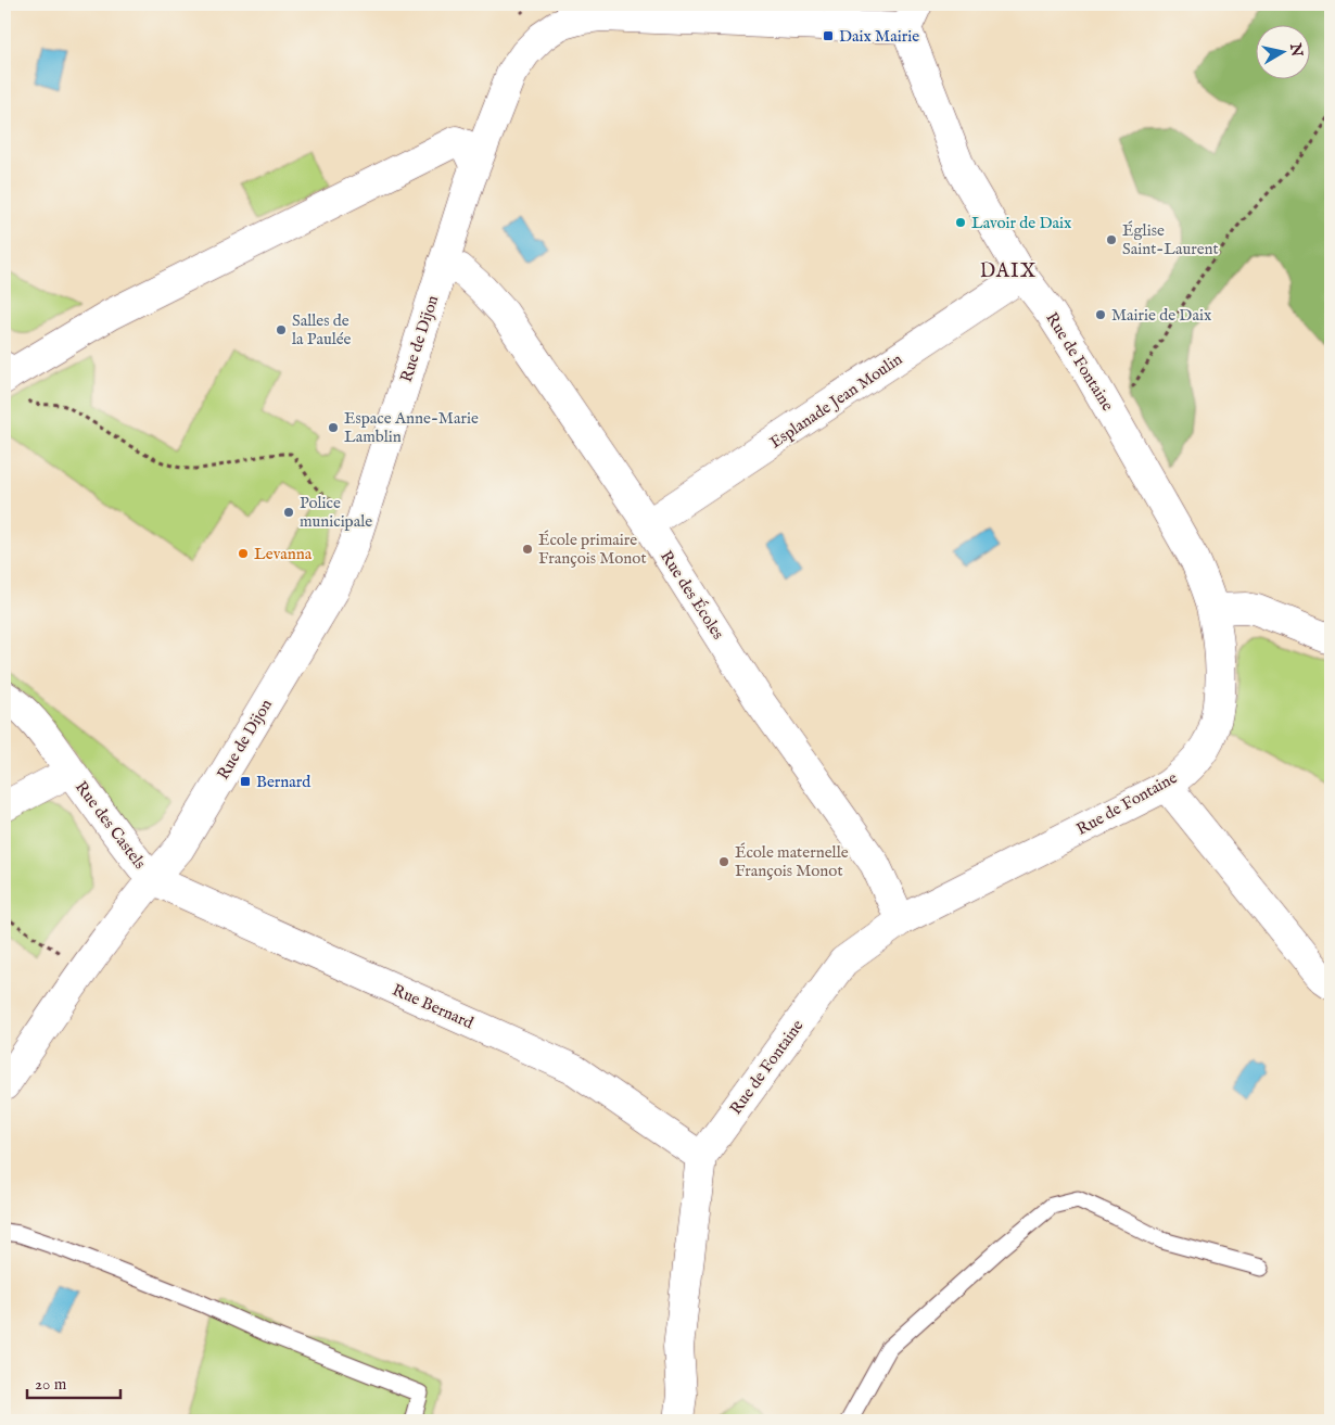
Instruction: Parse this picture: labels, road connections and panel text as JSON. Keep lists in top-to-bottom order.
{
  "streets": {
    "street": [
      "Rue de Dijon",
      "Rue de Fontaine",
      "Esplanade Jean Moulin",
      "Rue des Écoles",
      "Rue des Castels",
      "Rue Bernard"
    ]
  },
  "crossings": [
    ["Rue de Dijon", "Rue de Fontaine"],
    ["Rue de Dijon", "Rue des Écoles"],
    ["Rue de Dijon", "Rue des Castels"],
    ["Rue de Dijon", "Rue Bernard"],
    ["Rue de Fontaine", "Esplanade Jean Moulin"],
    ["Rue de Fontaine", "Rue des Écoles"],
    ["Rue de Fontaine", "Rue Bernard"],
    ["Esplanade Jean Moulin", "Rue des Écoles"],
    ["Rue des Castels", "Rue Bernard"]
  ],
  "districts": ["DAIX"],
  "places": {
    "transit": ["Daix Mairie", "Bernard"],
    "other": [
      "Lavoir de Daix",
      "Église Saint-Laurent",
      "Mairie de Daix",
      "Salles de la Paulée",
      "Espace Anne-Marie Lamblin",
      "Police municipale",
      "École primaire François Monot",
      "Levanna",
      "École maternelle François Monot"
    ]
  },
  "scale_bar": "20 m",
  "north": "right"
}
